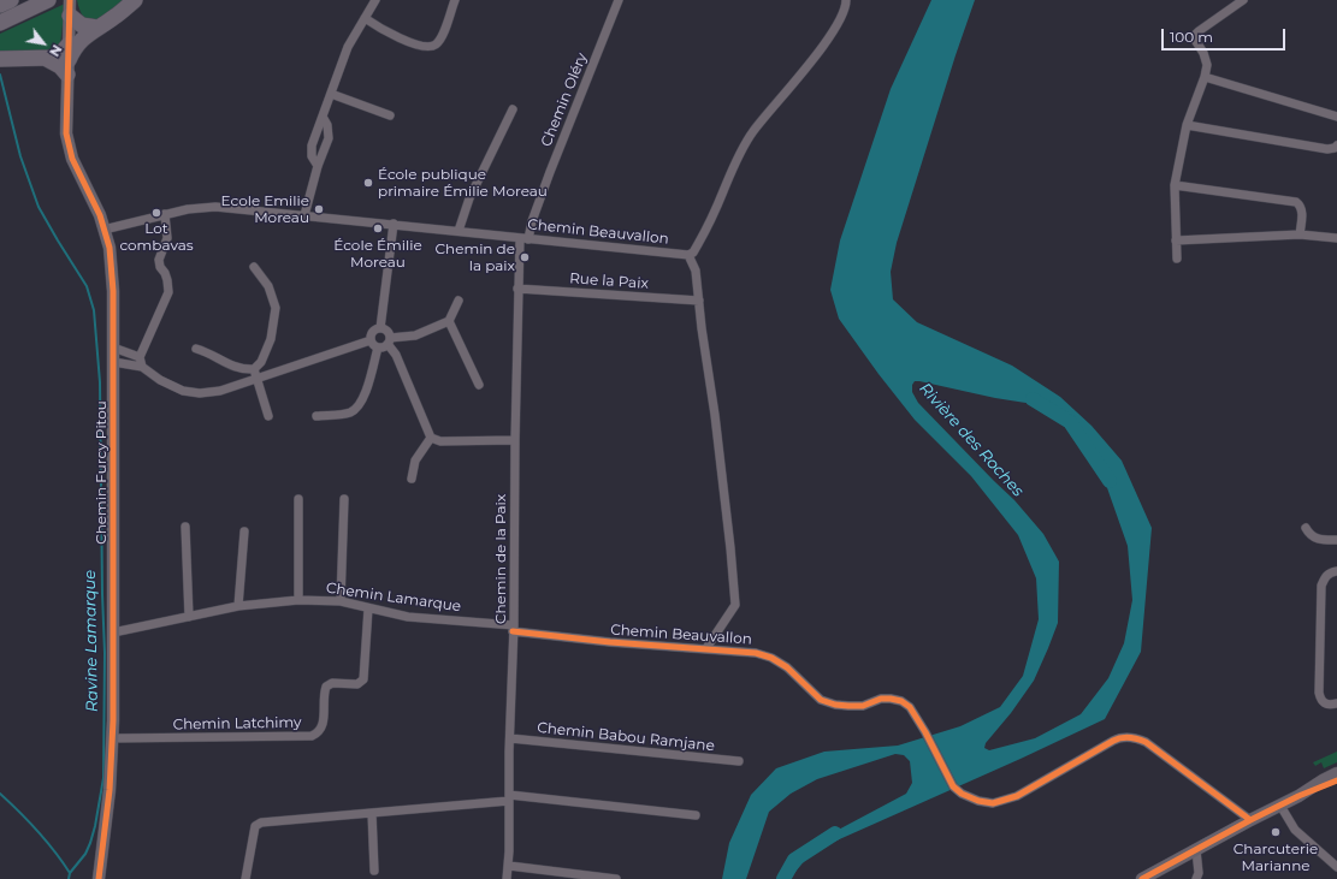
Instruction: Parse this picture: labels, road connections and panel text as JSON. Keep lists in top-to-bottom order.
{
  "streets": {
    "street": [
      "Chemin Oléry",
      "Chemin Beauvallon",
      "Rue la Paix",
      "Chemin Furcy Pitou",
      "Chemin de la Paix",
      "Chemin Lamarque",
      "Chemin Latchimy",
      "Chemin Babou Ramjane"
    ]
  },
  "crossings": [
    ["Chemin Oléry", "Chemin Beauvallon"],
    ["Chemin Oléry", "Chemin de la Paix"],
    ["Chemin Beauvallon", "Rue la Paix"],
    ["Chemin Beauvallon", "Chemin Furcy Pitou"],
    ["Chemin Beauvallon", "Chemin de la Paix"],
    ["Chemin Beauvallon", "Chemin Lamarque"],
    ["Rue la Paix", "Chemin de la Paix"],
    ["Chemin Furcy Pitou", "Chemin Lamarque"],
    ["Chemin Furcy Pitou", "Chemin Latchimy"],
    ["Chemin de la Paix", "Chemin Lamarque"],
    ["Chemin de la Paix", "Chemin Babou Ramjane"],
    ["Chemin Lamarque", "Chemin Latchimy"]
  ],
  "water": ["Rivière des Roches", "Ravine Lamarque"],
  "places": [
    "École publique primaire Émilie Moreau",
    "Ecole Emilie Moreau",
    "Lot combavas",
    "École Émilie Moreau",
    "Chemin de la paix",
    "Charcuterie Marianne"
  ],
  "scale_bar": "100 m",
  "north": "bottom right"
}
